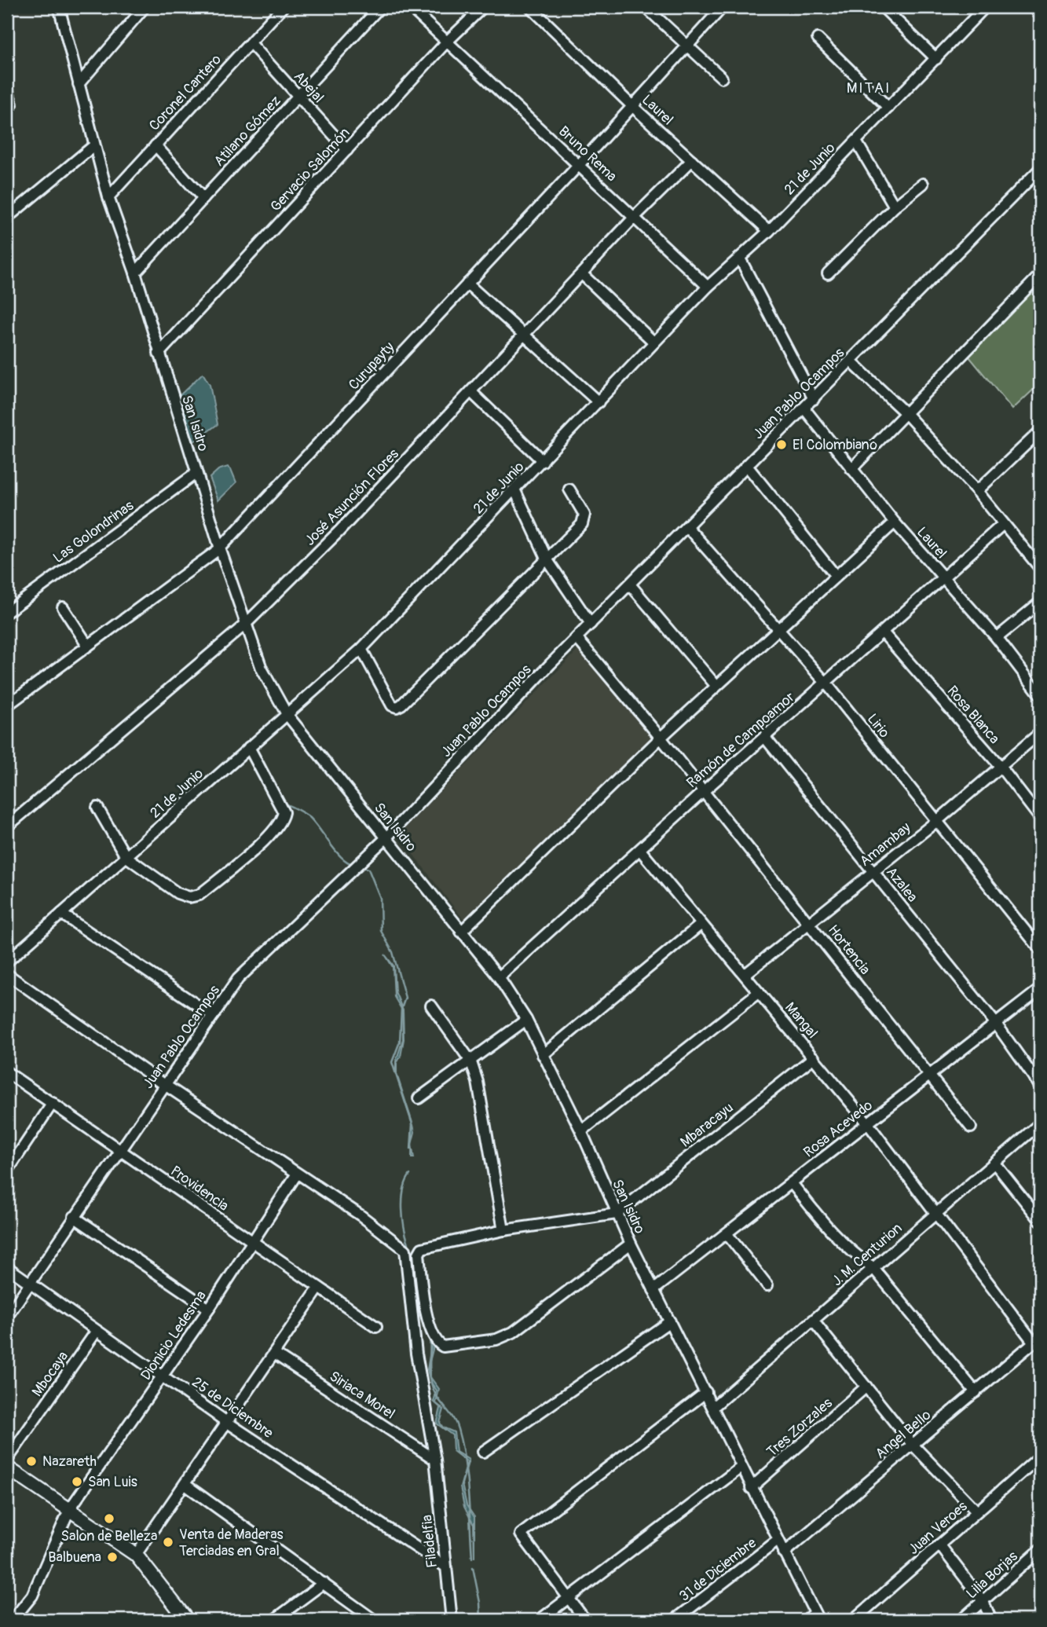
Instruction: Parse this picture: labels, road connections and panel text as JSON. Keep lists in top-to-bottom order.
{
  "streets": {
    "street": [
      "Abejal",
      "Coronel Cantero",
      "Laurel",
      "Atilano Gómez",
      "Bruno Rema",
      "21 de Junio",
      "Gervacio Salomón",
      "Curupayty",
      "Juan Pablo Ocampos",
      "San Isidro",
      "José Asunción Flores",
      "Las Golondrinas",
      "Rosa Blanca",
      "Lirio",
      "Ramón de Campoamor",
      "Amambay",
      "Azalea",
      "Hortencia",
      "Mangal",
      "Mbaracayu",
      "Rosa Acevedo",
      "Providencia",
      "J. M. Centurion",
      "Dionicio Ledesma",
      "Mbocaya",
      "Siriaca Morel",
      "25 de Diciembre",
      "Tres Zorzales",
      "Angel Bello",
      "Juan Veroes",
      "Filadelfia",
      "31 de Diciembre",
      "Lilia Borjas"
    ]
  },
  "crossings": [
    ["Abejal", "Coronel Cantero"],
    ["Abejal", "Atilano Gómez"],
    ["Abejal", "Gervacio Salomón"],
    ["Coronel Cantero", "San Isidro"],
    ["Laurel", "21 de Junio"],
    ["Laurel", "Curupayty"],
    ["Laurel", "Juan Pablo Ocampos"],
    ["Laurel", "José Asunción Flores"],
    ["Laurel", "Ramón de Campoamor"],
    ["Atilano Gómez", "San Isidro"],
    ["Bruno Rema", "21 de Junio"],
    ["Bruno Rema", "Gervacio Salomón"],
    ["Bruno Rema", "Curupayty"],
    ["Bruno Rema", "José Asunción Flores"],
    ["21 de Junio", "San Isidro"],
    ["Gervacio Salomón", "San Isidro"],
    ["Curupayty", "San Isidro"],
    ["Juan Pablo Ocampos", "San Isidro"],
    ["Juan Pablo Ocampos", "Lirio"],
    ["Juan Pablo Ocampos", "Hortencia"],
    ["Juan Pablo Ocampos", "Providencia"],
    ["Juan Pablo Ocampos", "25 de Diciembre"],
    ["Juan Pablo Ocampos", "Filadelfia"],
    ["San Isidro", "José Asunción Flores"],
    ["San Isidro", "Las Golondrinas"],
    ["San Isidro", "Ramón de Campoamor"],
    ["San Isidro", "Mbaracayu"],
    ["San Isidro", "Rosa Acevedo"],
    ["San Isidro", "J. M. Centurion"],
    ["San Isidro", "Tres Zorzales"],
    ["San Isidro", "Angel Bello"],
    ["San Isidro", "31 de Diciembre"],
    ["Rosa Blanca", "Ramón de Campoamor"],
    ["Rosa Blanca", "Amambay"],
    ["Lirio", "Ramón de Campoamor"],
    ["Lirio", "Amambay"],
    ["Ramón de Campoamor", "Azalea"],
    ["Ramón de Campoamor", "Hortencia"],
    ["Ramón de Campoamor", "Mangal"],
    ["Amambay", "Azalea"],
    ["Amambay", "Hortencia"],
    ["Amambay", "Mangal"],
    ["Azalea", "Rosa Acevedo"],
    ["Hortencia", "Rosa Acevedo"],
    ["Mangal", "Mbaracayu"],
    ["Mangal", "Rosa Acevedo"],
    ["Mangal", "J. M. Centurion"],
    ["Mangal", "Angel Bello"],
    ["Providencia", "Dionicio Ledesma"],
    ["Dionicio Ledesma", "25 de Diciembre"],
    ["Dionicio Ledesma", "Filadelfia"],
    ["Mbocaya", "25 de Diciembre"],
    ["Siriaca Morel", "Filadelfia"],
    ["25 de Diciembre", "Filadelfia"]
  ],
  "districts": ["MITAI"],
  "places": [
    "El Colombiano",
    "Nazareth",
    "San Luis",
    "Salon de Belleza",
    "Venta de Maderas Terciadas en Gral",
    "Balbuena"
  ]
}
